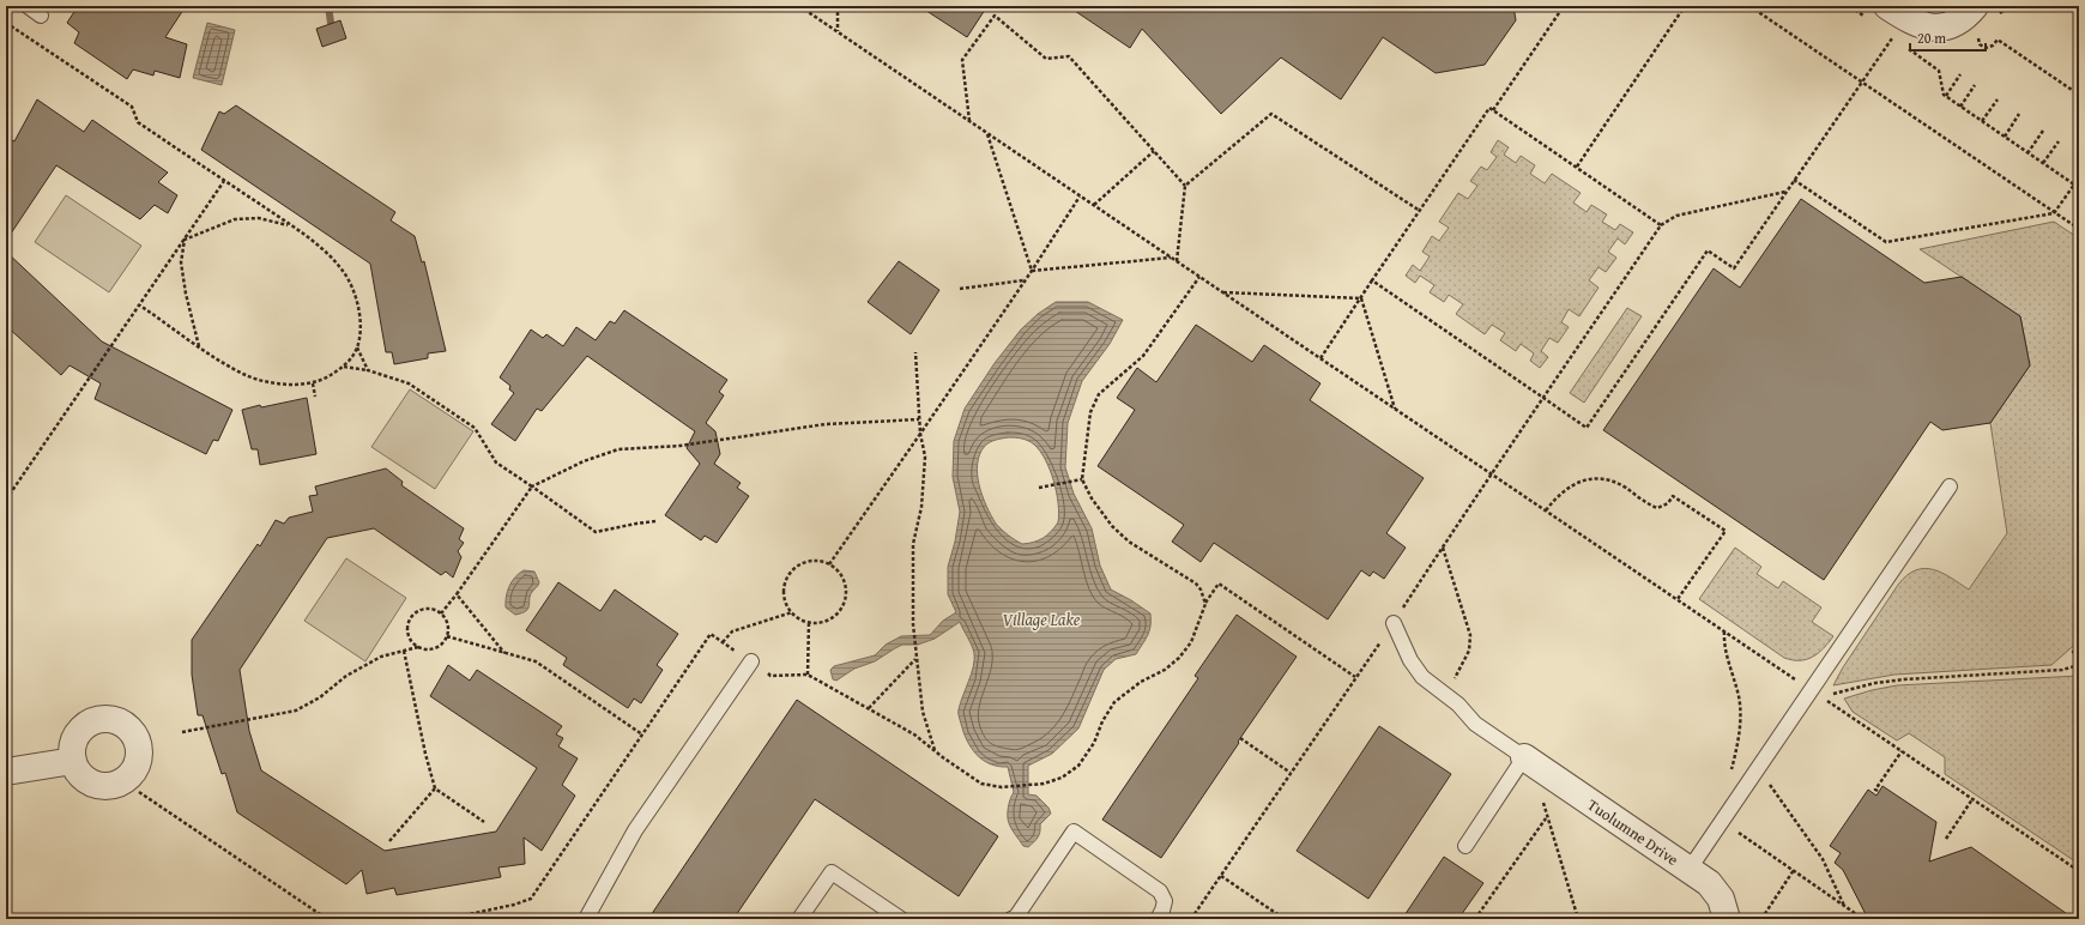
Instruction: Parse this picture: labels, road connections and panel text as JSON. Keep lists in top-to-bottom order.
{
  "streets": {
    "street": ["Tuolumne Drive"]
  },
  "water": ["Village Lake"],
  "scale_bar": "20 m"
}
